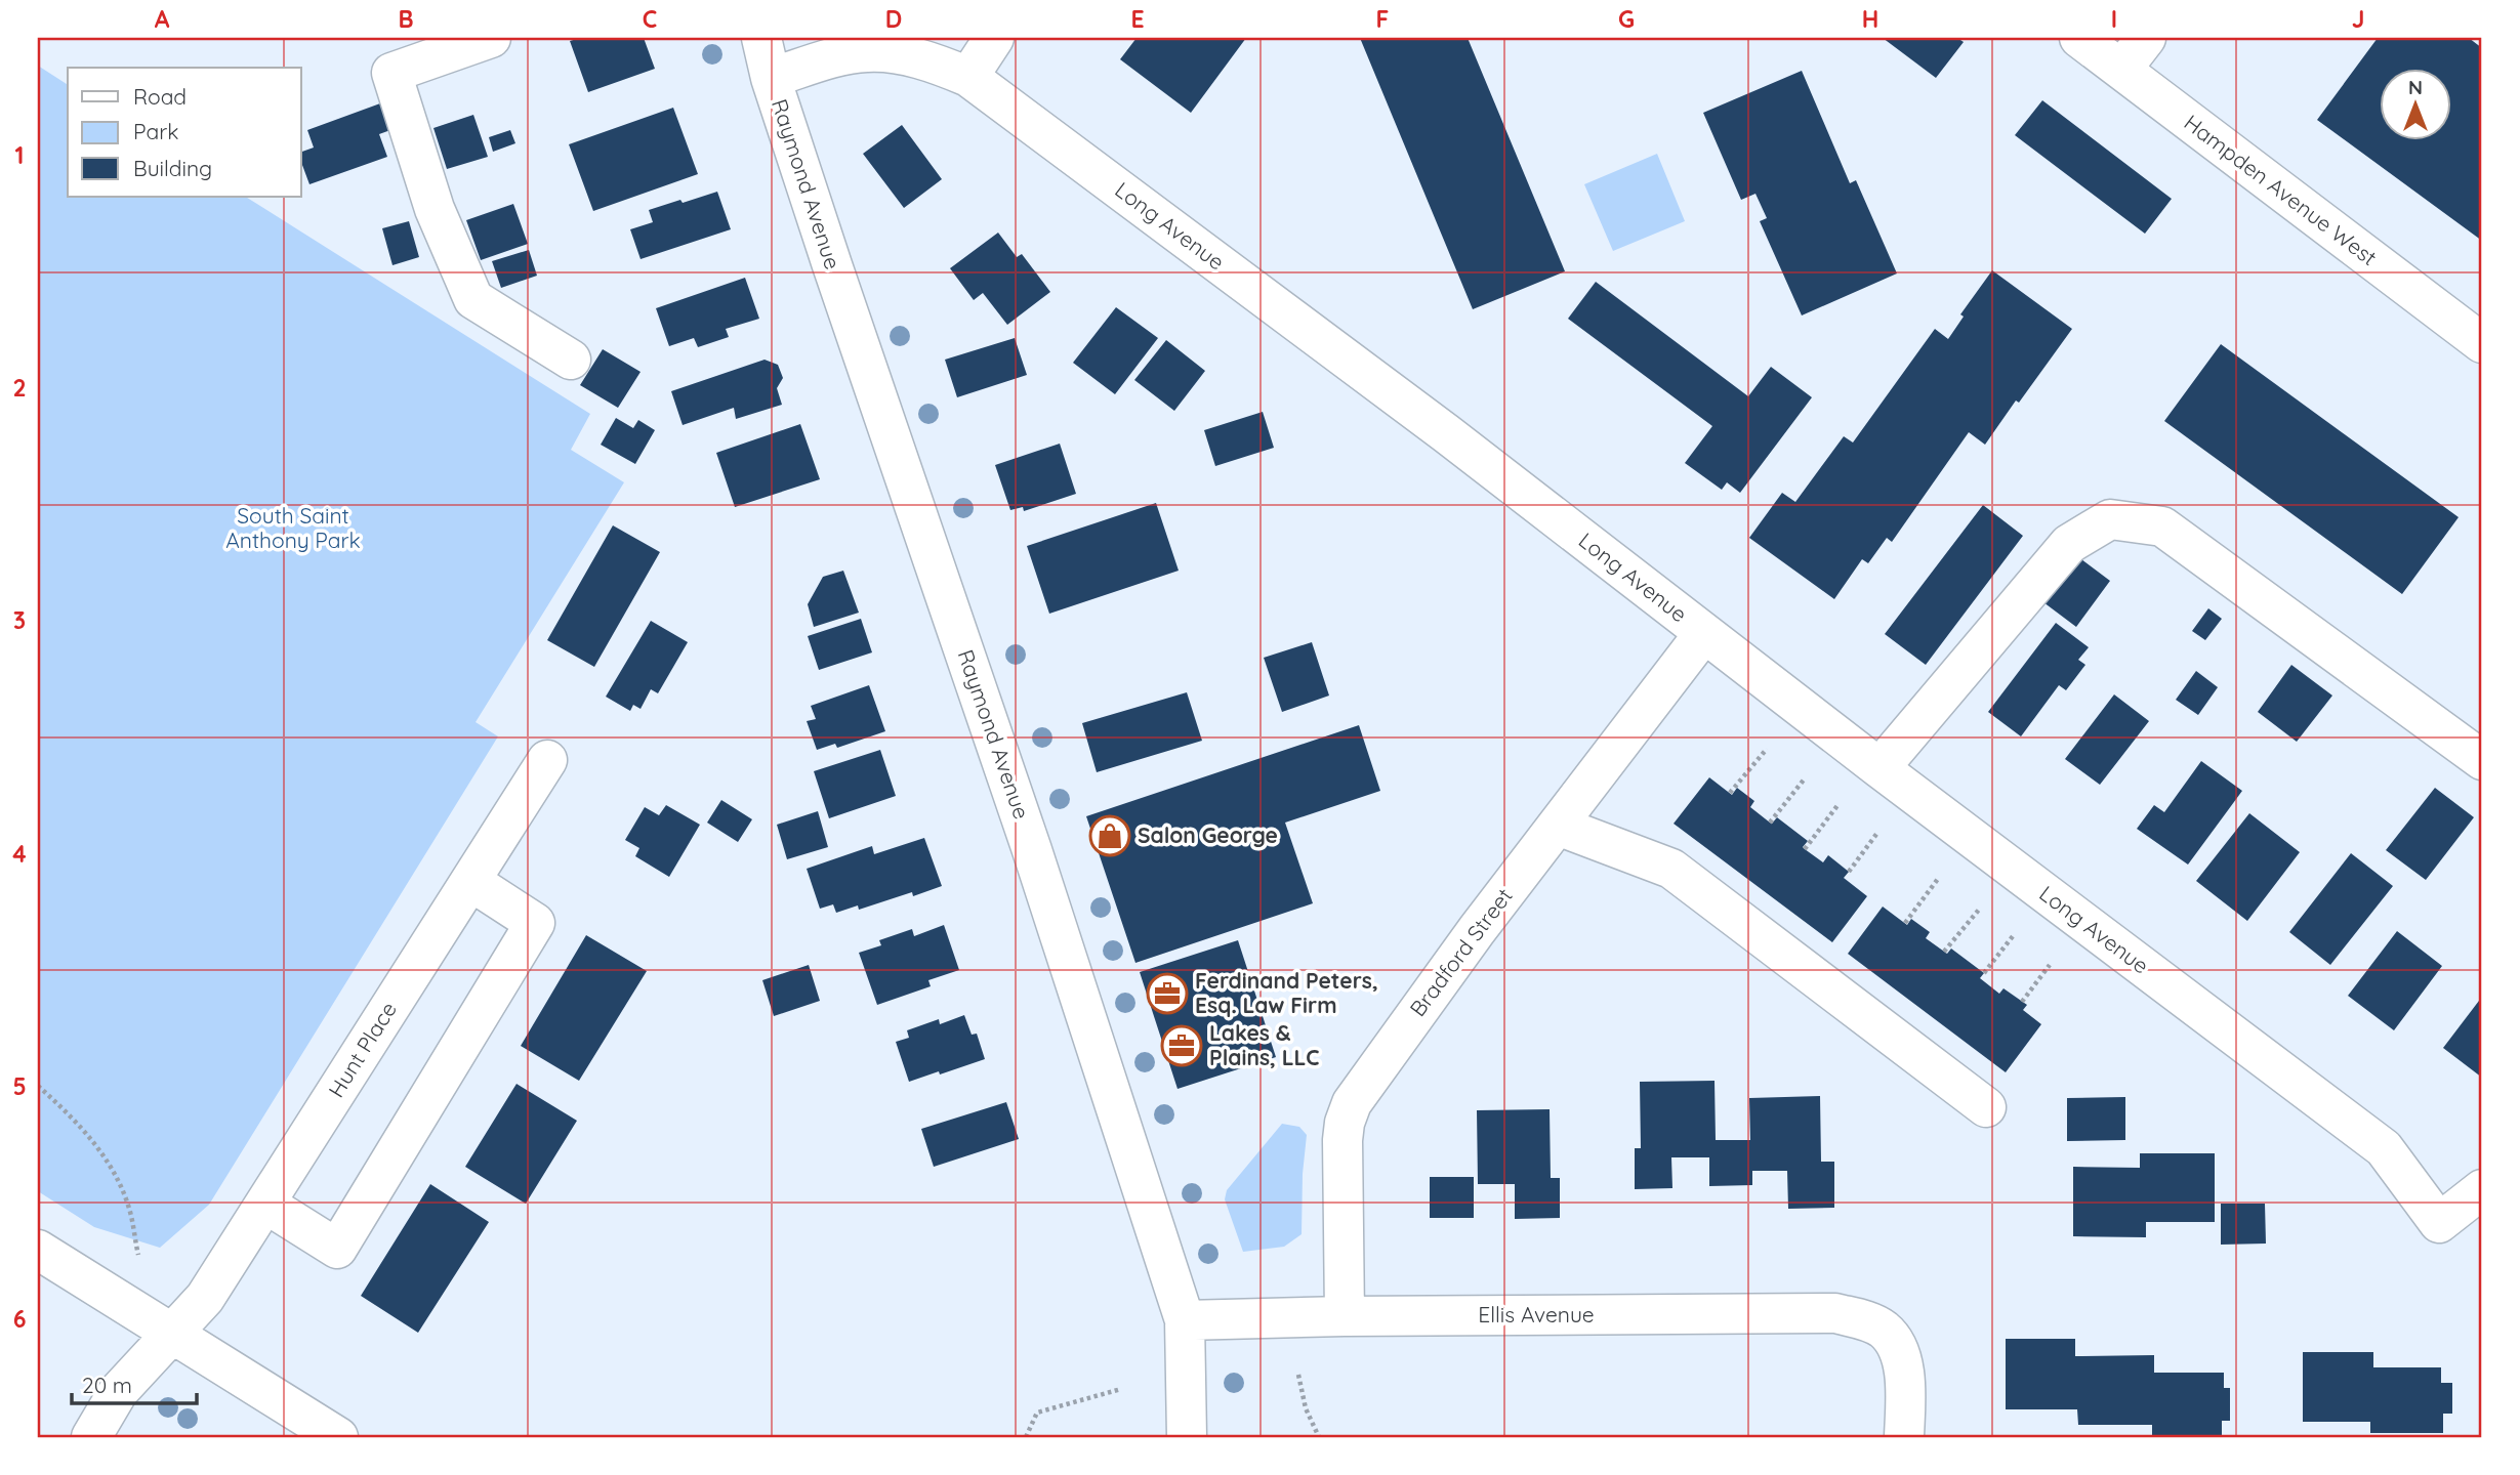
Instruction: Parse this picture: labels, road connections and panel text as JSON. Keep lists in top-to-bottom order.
{
  "streets": {
    "street": [
      "Raymond Avenue",
      "Hampden Avenue West",
      "Long Avenue",
      "Bradford Street",
      "Hunt Place",
      "Ellis Avenue"
    ]
  },
  "crossings": [
    ["Raymond Avenue", "Long Avenue"],
    ["Raymond Avenue", "Ellis Avenue"],
    ["Long Avenue", "Bradford Street"],
    ["Bradford Street", "Ellis Avenue"]
  ],
  "parks": ["South Saint Anthony Park"],
  "places": {
    "shop": ["Salon George"],
    "office": ["Ferdinand Peters, Esq. Law Firm", "Lakes & Plains, LLC"]
  },
  "legend": ["Road", "Park", "Building"],
  "scale_bar": "20 m",
  "north": "top",
  "grid": {
    "columns": [
      "A",
      "B",
      "C",
      "D",
      "E",
      "F",
      "G",
      "H",
      "I",
      "J"
    ],
    "rows": [
      "1",
      "2",
      "3",
      "4",
      "5",
      "6"
    ]
  }
}
